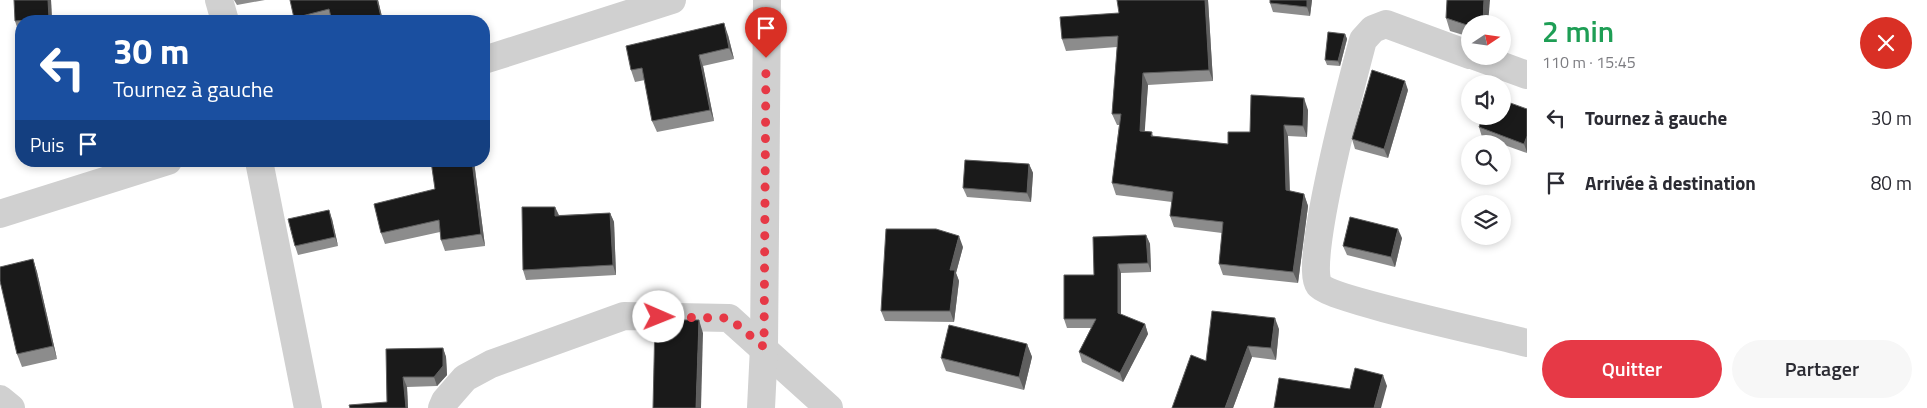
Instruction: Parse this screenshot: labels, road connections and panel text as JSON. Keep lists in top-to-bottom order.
{
  "north": "right",
  "page": {
    "heading": ["2 min", "110 m · 15:45"],
    "turn": ["30 m", "Tournez à gauche"],
    "list": [
      {
        "name": "Tournez à gauche",
        "value": "30 m"
      },
      {
        "name": "Arrivée à destination",
        "value": "80 m"
      }
    ],
    "then": "Puis",
    "buttons": ["Quitter", "Partager"]
  }
}
